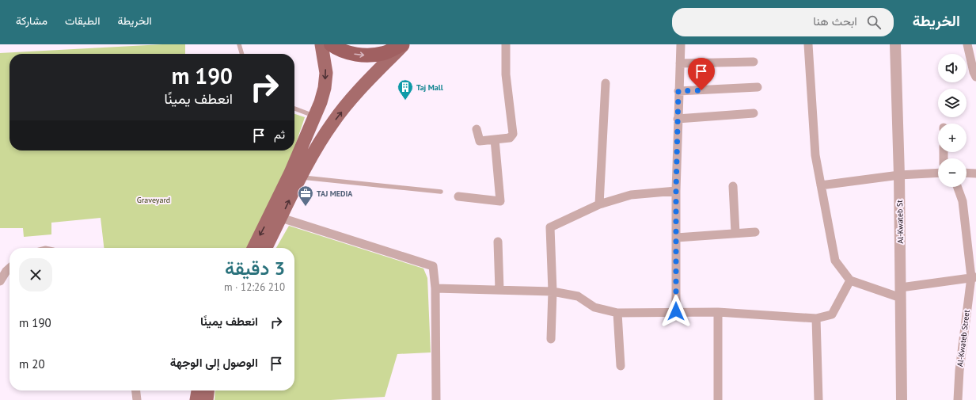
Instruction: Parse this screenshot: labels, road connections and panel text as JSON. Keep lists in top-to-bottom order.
{
  "streets": {
    "street": ["Al-Kwateb St", "Al-Kwateb Street"]
  },
  "parks": ["Graveyard"],
  "places": {
    "building": ["Taj Mall"],
    "office": ["TAJ MEDIA"]
  },
  "page": {
    "header": "الخريطة",
    "search": "ابحث هنا",
    "nav": ["الخريطة", "الطبقات", "مشاركة"],
    "map_buttons": ["+", "−"],
    "turn": ["190 m", "انعطف يمينًا"],
    "then": "ثم",
    "heading": ["3 دقيقة", "210 m · 12:26"],
    "list": [
      {
        "name": "انعطف يمينًا",
        "value": "190 m"
      },
      {
        "name": "الوصول إلى الوجهة",
        "value": "20 m"
      }
    ]
  }
}
